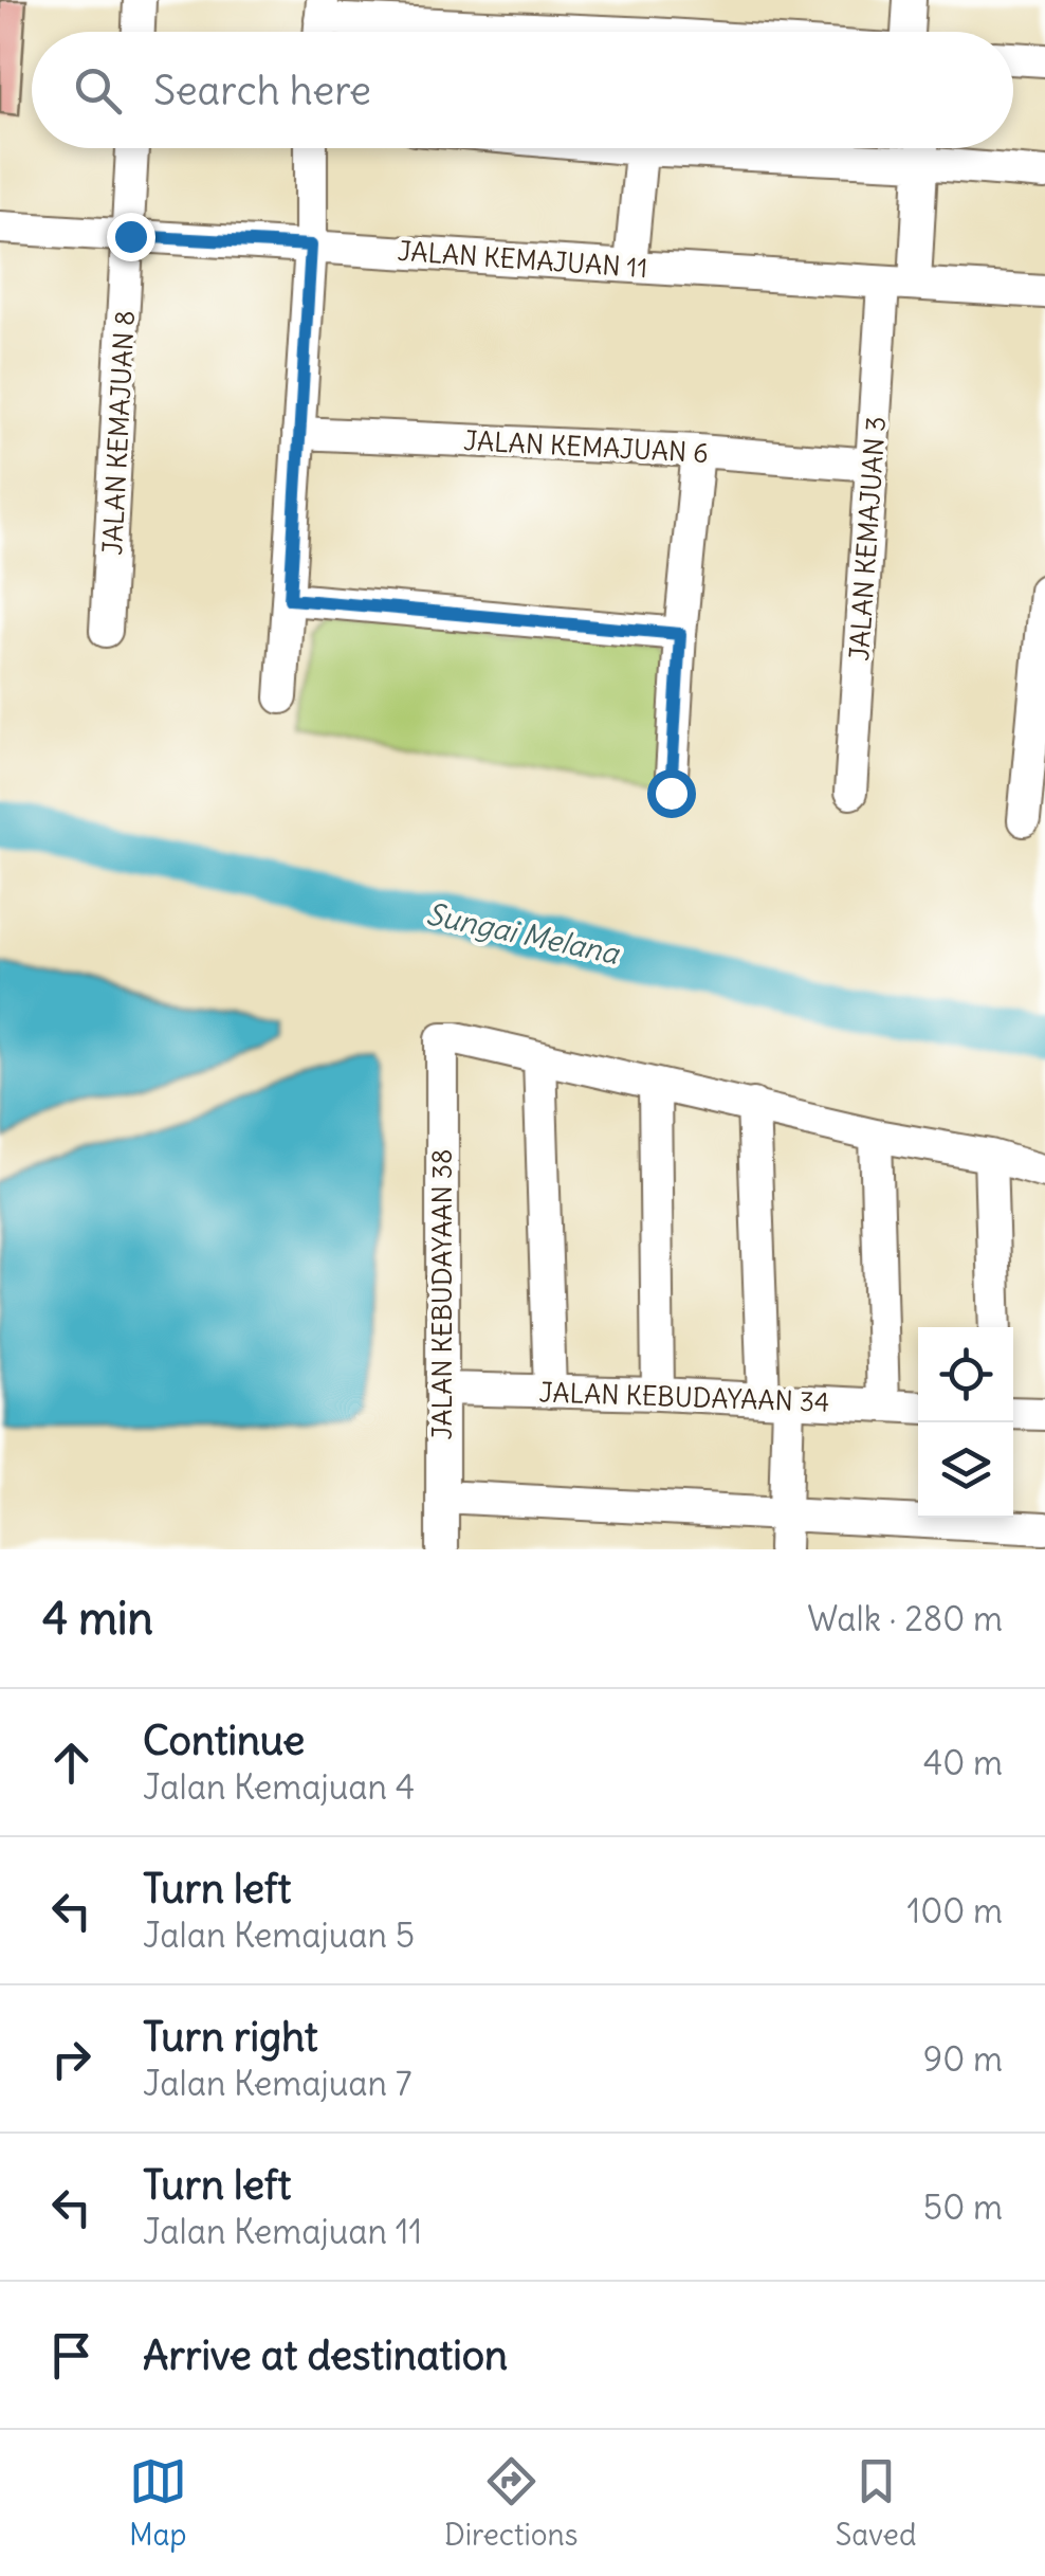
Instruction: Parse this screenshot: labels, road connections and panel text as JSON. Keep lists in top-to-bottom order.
{
  "streets": {
    "street": [
      "JALAN KEMAJUAN 11",
      "JALAN KEMAJUAN 8",
      "JALAN KEMAJUAN 6",
      "JALAN KEMAJUAN 3",
      "JALAN KEBUDAYAAN 38",
      "JALAN KEBUDAYAAN 34"
    ]
  },
  "crossings": [
    ["JALAN KEMAJUAN 11", "JALAN KEMAJUAN 8"],
    ["JALAN KEMAJUAN 11", "JALAN KEMAJUAN 3"],
    ["JALAN KEMAJUAN 6", "JALAN KEMAJUAN 3"],
    ["JALAN KEBUDAYAAN 38", "JALAN KEBUDAYAAN 34"]
  ],
  "water": ["Sungai Melana"],
  "page": {
    "search": "Search here",
    "heading": ["4 min", "Walk · 280 m"],
    "list": [
      ["Continue", "Jalan Kemajuan 4", "40 m"],
      ["Turn left", "Jalan Kemajuan 5", "100 m"],
      ["Turn right", "Jalan Kemajuan 7", "90 m"],
      ["Turn left", "Jalan Kemajuan 11", "50 m"],
      "Arrive at destination"
    ],
    "nav": ["Map", "Directions", "Saved"]
  }
}
